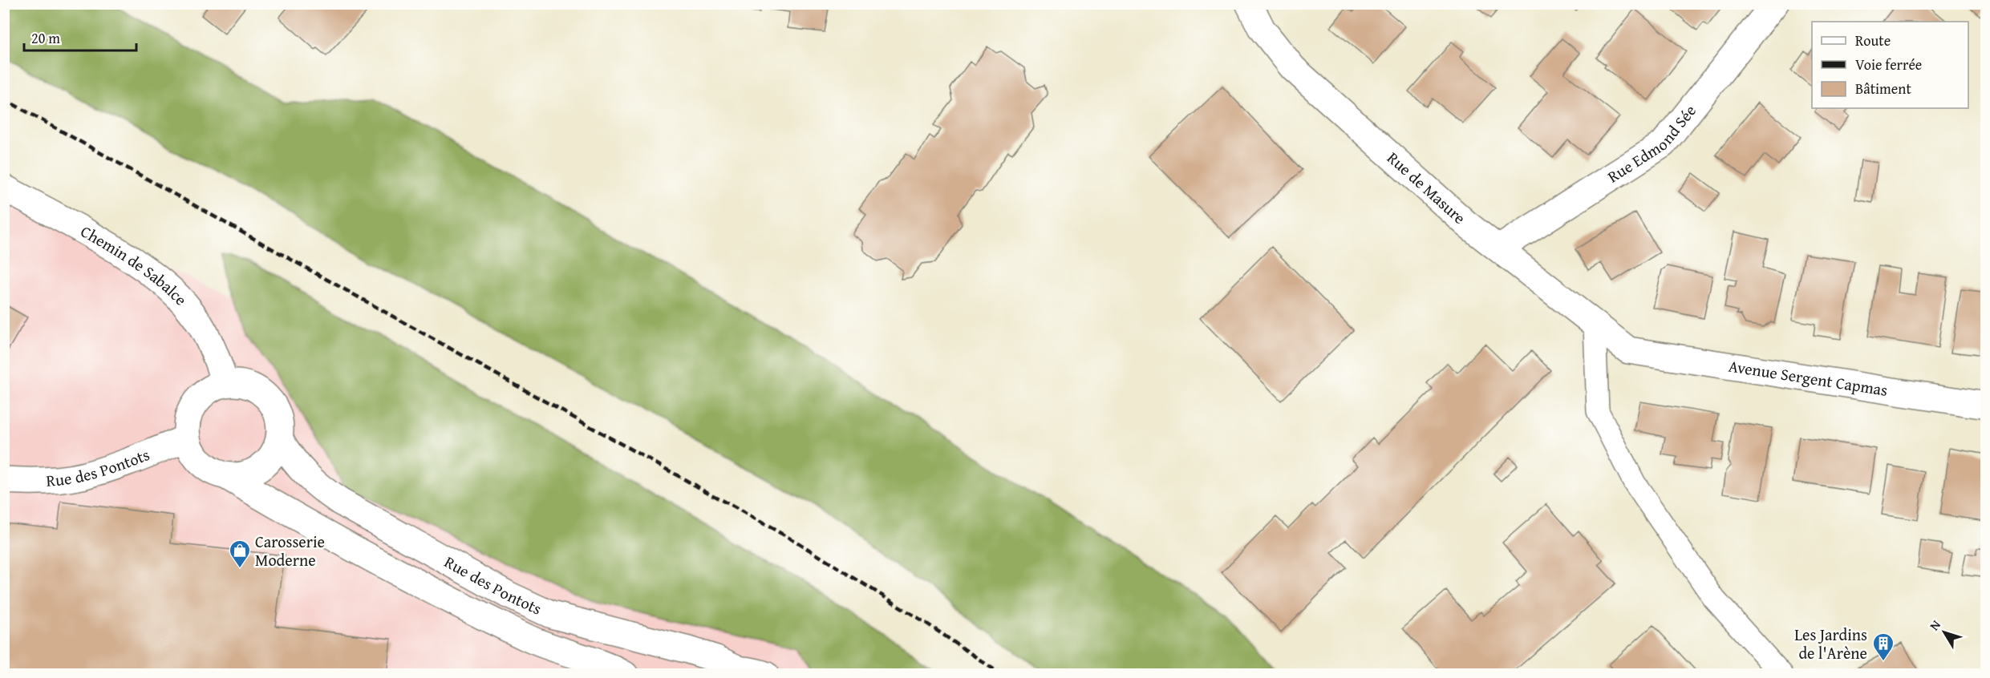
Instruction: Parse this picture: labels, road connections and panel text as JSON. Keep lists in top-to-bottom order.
{
  "streets": {
    "street": [
      "Rue Edmond Sée",
      "Rue de Masure",
      "Chemin de Sabalce",
      "Avenue Sergent Capmas",
      "Rue des Pontots"
    ]
  },
  "crossings": [
    ["Rue Edmond Sée", "Rue de Masure"],
    ["Rue de Masure", "Avenue Sergent Capmas"],
    ["Chemin de Sabalce", "Rue des Pontots"]
  ],
  "places": {
    "shop": ["Carosserie Moderne"],
    "building": ["Les Jardins de l'Arène"]
  },
  "legend": ["Route", "Voie ferrée", "Bâtiment"],
  "scale_bar": "20 m",
  "north": "top left"
}
